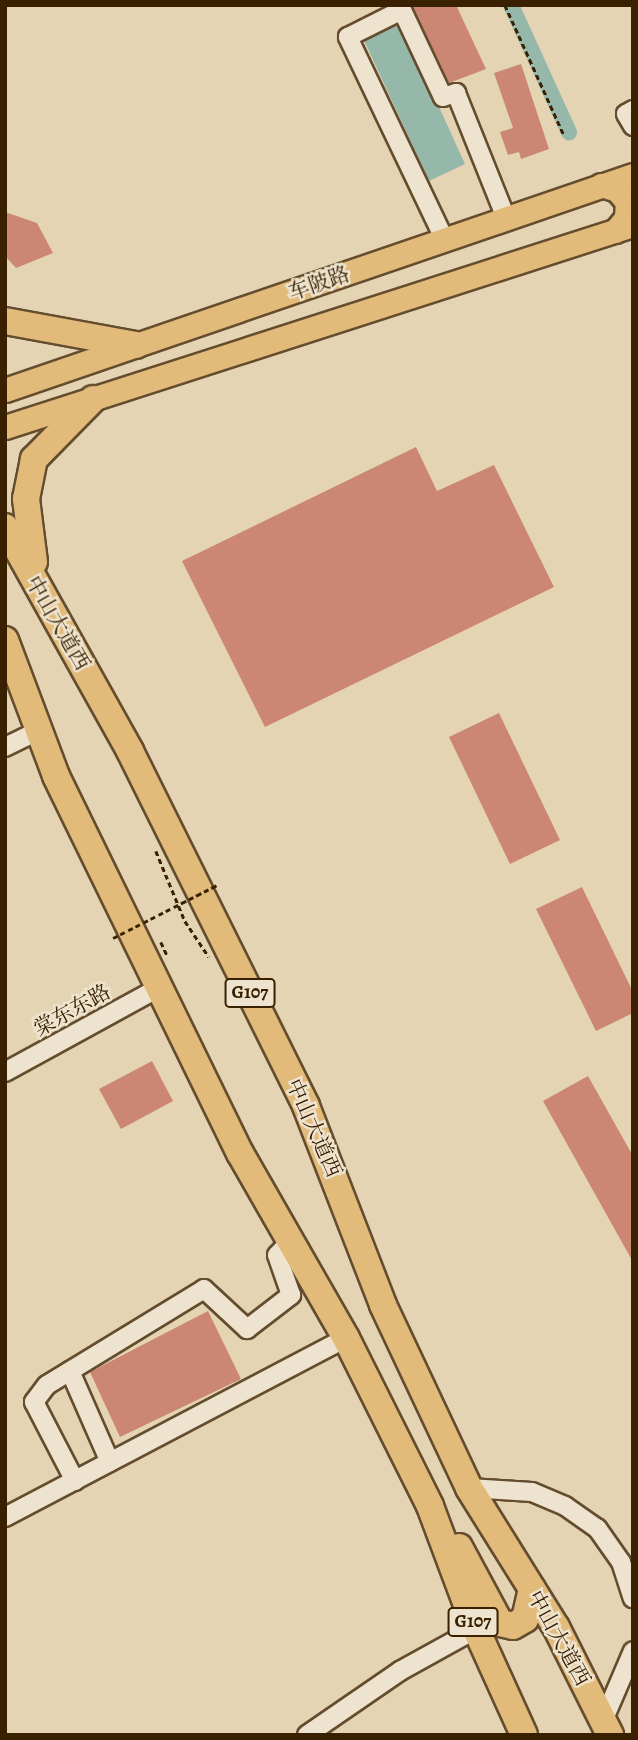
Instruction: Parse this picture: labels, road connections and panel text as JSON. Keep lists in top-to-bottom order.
{
  "streets": {
    "highway": ["中山大道西", "G107"],
    "main road": ["车陂路"],
    "street": ["棠东东路"]
  },
  "crossings": [
    ["G107", "棠东东路"]
  ]
}
